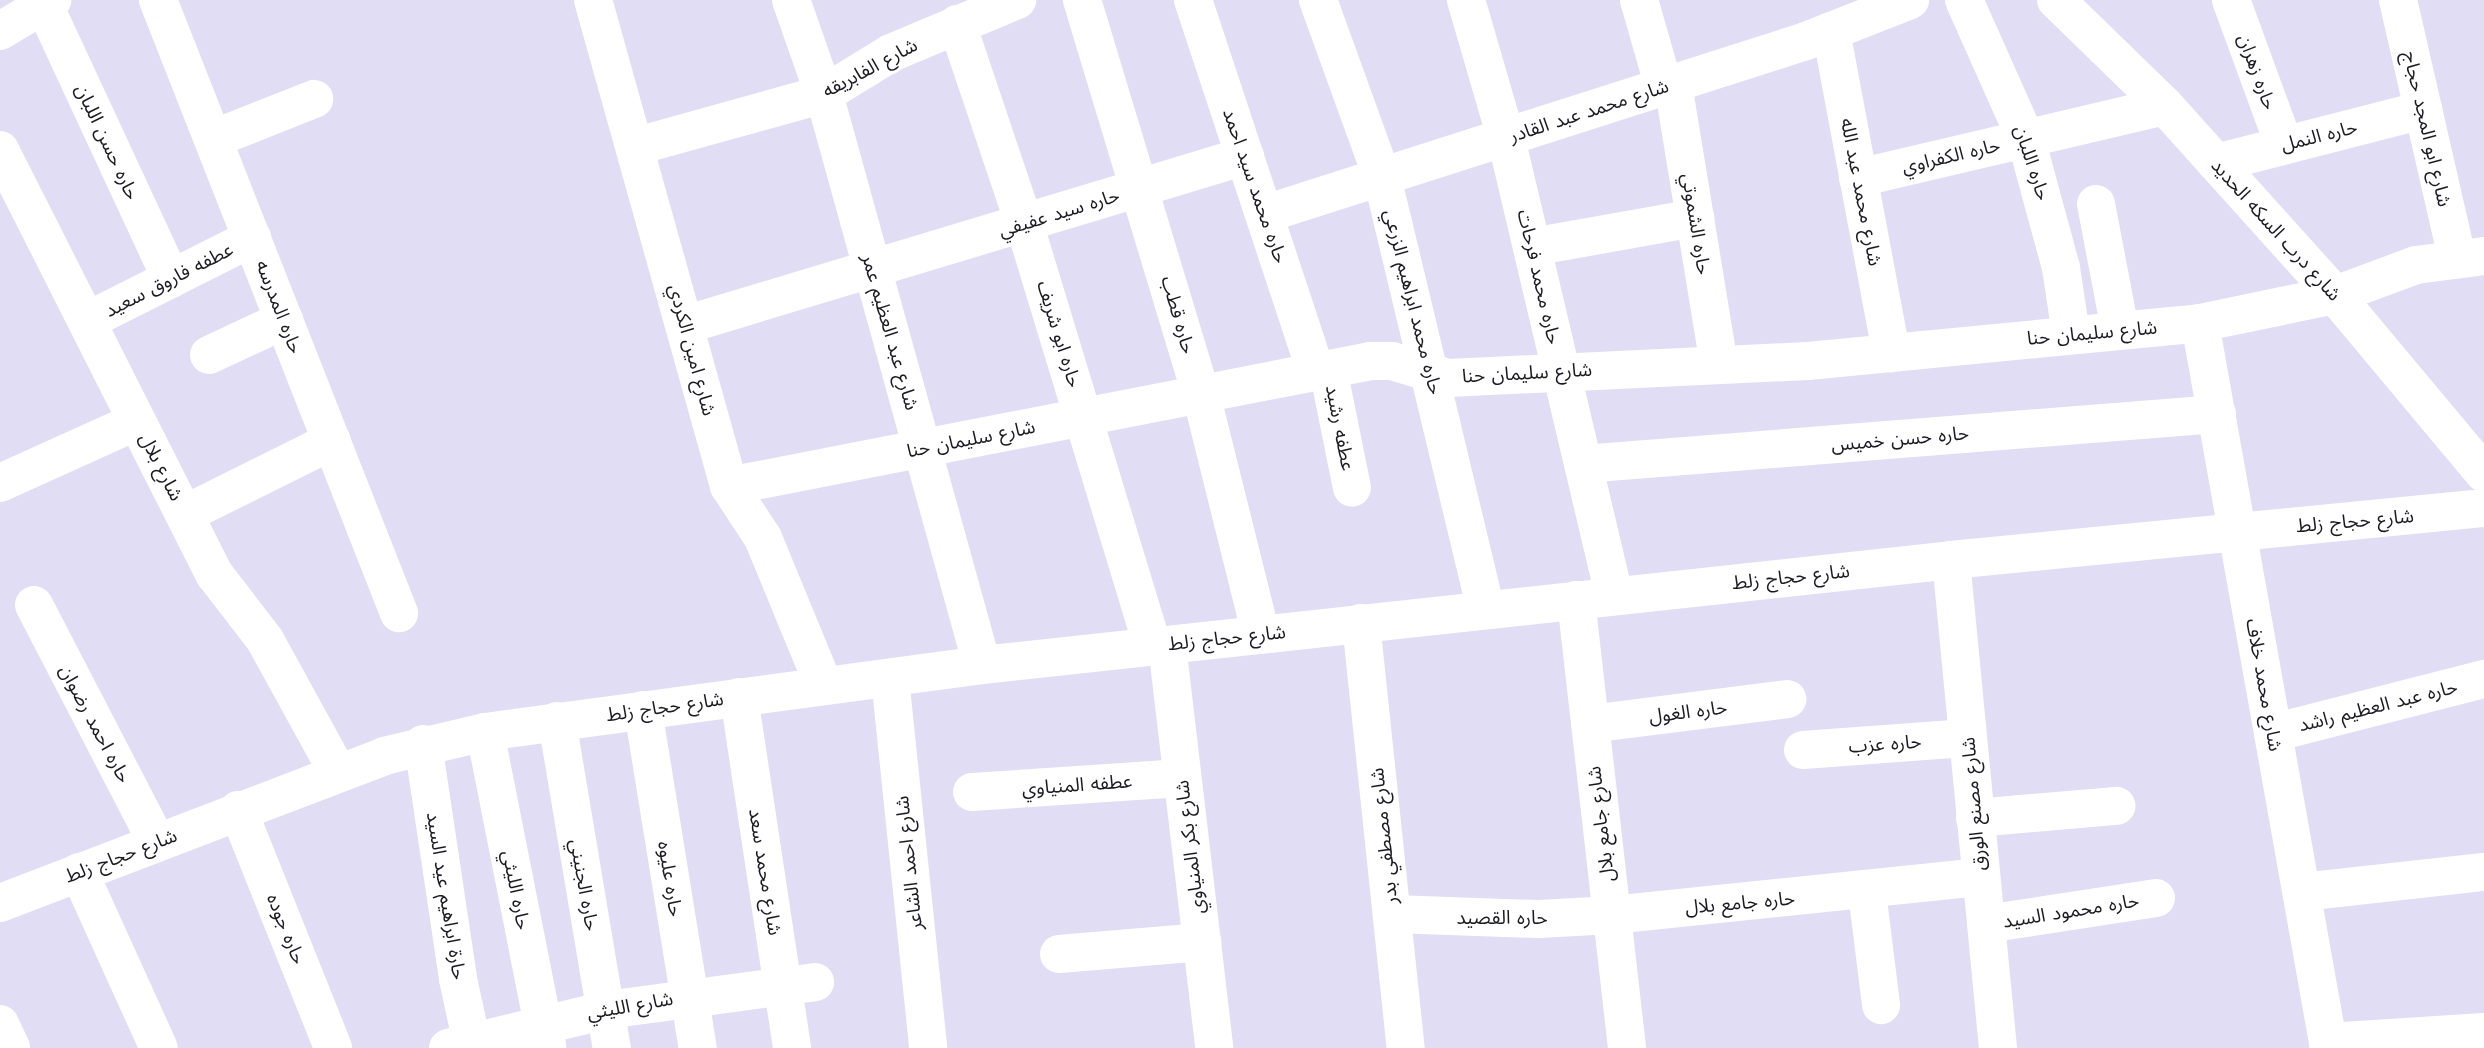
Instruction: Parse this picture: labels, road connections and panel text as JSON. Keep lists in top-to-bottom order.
{
  "streets": {
    "street": [
      "شارع الفابريقه",
      "حاره زهران",
      "شارع محمد عبد القادر",
      "شارع ابو المجد حجاج",
      "حاره النمل",
      "حاره حسن اللبان",
      "حاره الكفراوي",
      "حاره اللبان",
      "حاره محمد سيد احمد",
      "شارع محمد عبد الله",
      "حاره سيد عفيفي",
      "حاره الشموتي",
      "شارع درب السكه الحديد",
      "حاره محمد فرحات",
      "عطفه فاروق سعيد",
      "حاره محمد ابراهيم الزرعي",
      "حاره المدرسه",
      "حاره قطب",
      "شارع عبد العظيم عمر",
      "شارع سليمان حنا",
      "حاره ابو شريف",
      "شارع امين الكردي",
      "عطفه رشيد",
      "حاره حسن خميس",
      "شارع بلال",
      "شارع حجاج زلط",
      "شارع محمد خلاف",
      "حاره عبد العظيم راشد",
      "حاره الغول",
      "حاره احمد رضوان",
      "حاره عزب",
      "عطفه المنياوي",
      "شارع مصنع الورق",
      "شارع جامع بلال",
      "شارع مصطفي بدر",
      "شارع بكر المنياوي",
      "شارع احمد الشاعر",
      "شارع محمد سعد",
      "حاره عليوه",
      "حاره الجنيني",
      "حاره الليثي",
      "حارة ابراهيم عيد السيد",
      "حاره جامع بلال",
      "حاره محمود السيد",
      "حاره القصيد",
      "حاره جوده",
      "شارع الليثي"
    ]
  },
  "crossings": [
    ["شارع الفابريقه", "شارع عبد العظيم عمر"],
    ["شارع الفابريقه", "حاره ابو شريف"],
    ["شارع الفابريقه", "شارع امين الكردي"],
    ["حاره زهران", "حاره النمل"],
    ["شارع محمد عبد القادر", "حاره محمد سيد احمد"],
    ["شارع محمد عبد القادر", "شارع محمد عبد الله"],
    ["شارع محمد عبد القادر", "حاره الشموتي"],
    ["شارع محمد عبد القادر", "حاره محمد فرحات"],
    ["شارع محمد عبد القادر", "حاره محمد ابراهيم الزرعي"],
    ["شارع ابو المجد حجاج", "حاره النمل"],
    ["شارع ابو المجد حجاج", "شارع سليمان حنا"],
    ["حاره النمل", "شارع درب السكه الحديد"],
    ["حاره حسن اللبان", "عطفه فاروق سعيد"],
    ["حاره الكفراوي", "حاره اللبان"],
    ["حاره الكفراوي", "شارع محمد عبد الله"],
    ["حاره الكفراوي", "شارع درب السكه الحديد"],
    ["حاره اللبان", "شارع سليمان حنا"],
    ["حاره محمد سيد احمد", "حاره سيد عفيفي"],
    ["حاره محمد سيد احمد", "شارع سليمان حنا"],
    ["حاره محمد سيد احمد", "عطفه رشيد"],
    ["شارع محمد عبد الله", "شارع سليمان حنا"],
    ["حاره سيد عفيفي", "حاره قطب"],
    ["حاره سيد عفيفي", "شارع عبد العظيم عمر"],
    ["حاره سيد عفيفي", "حاره ابو شريف"],
    ["حاره سيد عفيفي", "شارع امين الكردي"],
    ["حاره الشموتي", "شارع سليمان حنا"],
    ["شارع درب السكه الحديد", "شارع سليمان حنا"],
    ["حاره محمد فرحات", "شارع سليمان حنا"],
    ["حاره محمد فرحات", "حاره حسن خميس"],
    ["حاره محمد فرحات", "شارع حجاج زلط"],
    ["عطفه فاروق سعيد", "حاره المدرسه"],
    ["عطفه فاروق سعيد", "شارع بلال"],
    ["حاره محمد ابراهيم الزرعي", "شارع سليمان حنا"],
    ["حاره محمد ابراهيم الزرعي", "شارع حجاج زلط"],
    ["حاره قطب", "شارع سليمان حنا"],
    ["حاره قطب", "شارع حجاج زلط"],
    ["شارع عبد العظيم عمر", "شارع سليمان حنا"],
    ["شارع عبد العظيم عمر", "شارع حجاج زلط"],
    ["شارع سليمان حنا", "حاره ابو شريف"],
    ["شارع سليمان حنا", "شارع امين الكردي"],
    ["شارع سليمان حنا", "عطفه رشيد"],
    ["شارع سليمان حنا", "شارع محمد خلاف"],
    ["حاره ابو شريف", "شارع حجاج زلط"],
    ["حاره ابو شريف", "شارع بكر المنياوي"],
    ["شارع امين الكردي", "شارع حجاج زلط"],
    ["حاره حسن خميس", "شارع محمد خلاف"],
    ["شارع بلال", "شارع حجاج زلط"],
    ["شارع حجاج زلط", "شارع محمد خلاف"],
    ["شارع حجاج زلط", "حاره احمد رضوان"],
    ["شارع حجاج زلط", "شارع مصنع الورق"],
    ["شارع حجاج زلط", "شارع جامع بلال"],
    ["شارع حجاج زلط", "شارع مصطفي بدر"],
    ["شارع حجاج زلط", "شارع بكر المنياوي"],
    ["شارع حجاج زلط", "شارع احمد الشاعر"],
    ["شارع حجاج زلط", "شارع محمد سعد"],
    ["شارع حجاج زلط", "حاره عليوه"],
    ["شارع حجاج زلط", "حاره الجنيني"],
    ["شارع حجاج زلط", "حاره الليثي"],
    ["شارع حجاج زلط", "حارة ابراهيم عيد السيد"],
    ["شارع حجاج زلط", "حاره جوده"],
    ["شارع محمد خلاف", "حاره عبد العظيم راشد"],
    ["حاره الغول", "شارع جامع بلال"],
    ["حاره عزب", "شارع مصنع الورق"],
    ["عطفه المنياوي", "شارع بكر المنياوي"],
    ["شارع مصنع الورق", "حاره جامع بلال"],
    ["شارع مصنع الورق", "حاره محمود السيد"],
    ["شارع جامع بلال", "حاره جامع بلال"],
    ["شارع جامع بلال", "حاره القصيد"],
    ["شارع مصطفي بدر", "حاره القصيد"],
    ["شارع محمد سعد", "شارع الليثي"],
    ["حاره عليوه", "شارع الليثي"],
    ["حاره الجنيني", "شارع الليثي"],
    ["حاره الليثي", "شارع الليثي"],
    ["حارة ابراهيم عيد السيد", "شارع الليثي"],
    ["حاره جامع بلال", "حاره القصيد"]
  ]
}
